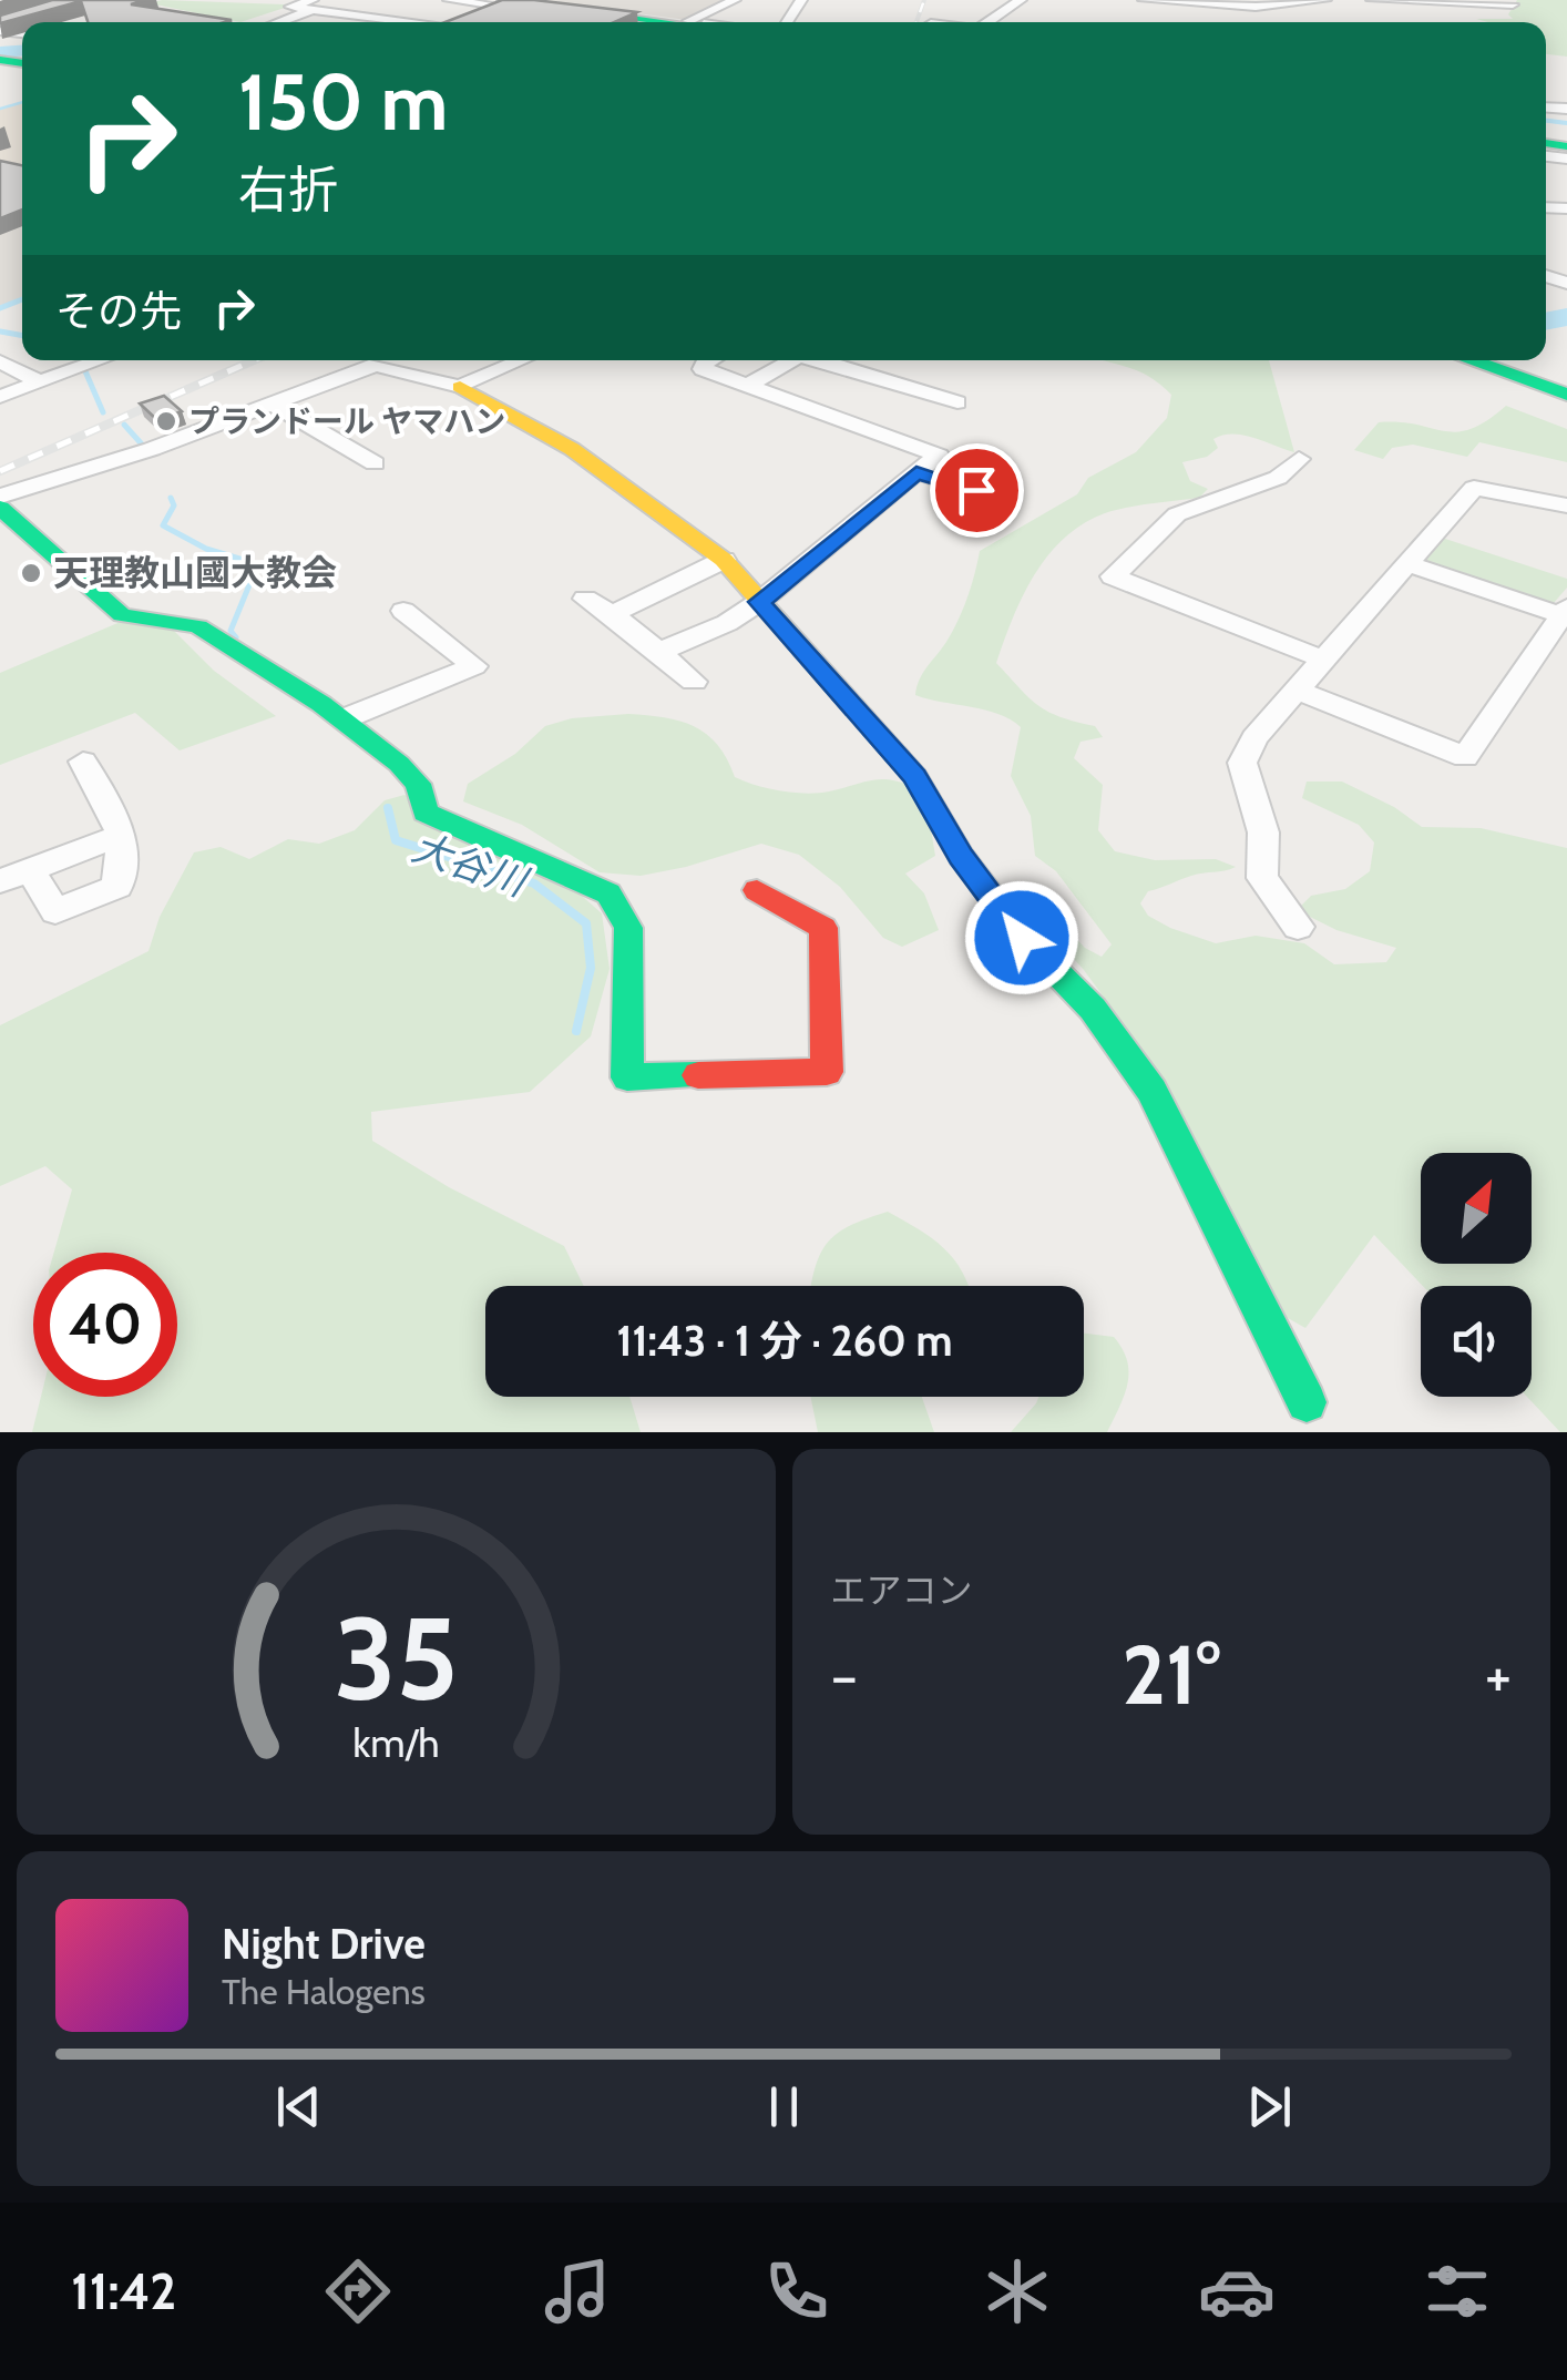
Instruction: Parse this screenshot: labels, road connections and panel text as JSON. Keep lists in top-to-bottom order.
{
  "water": ["大谷川"],
  "places": ["プランドール ヤマハン", "天理教山國大教会"],
  "north": "top right",
  "page": {
    "turn": ["150 m", "右折"],
    "then": "その先",
    "limit": "40",
    "trip": "11:43 · 1 分 · 260 m",
    "tile": "エアコン",
    "heat": ["−", "21°", "+"],
    "song": ["Night Drive", "The Halogens"],
    "tabs": "11:42",
    "gauge": ["35", "km/h"]
  }
}
